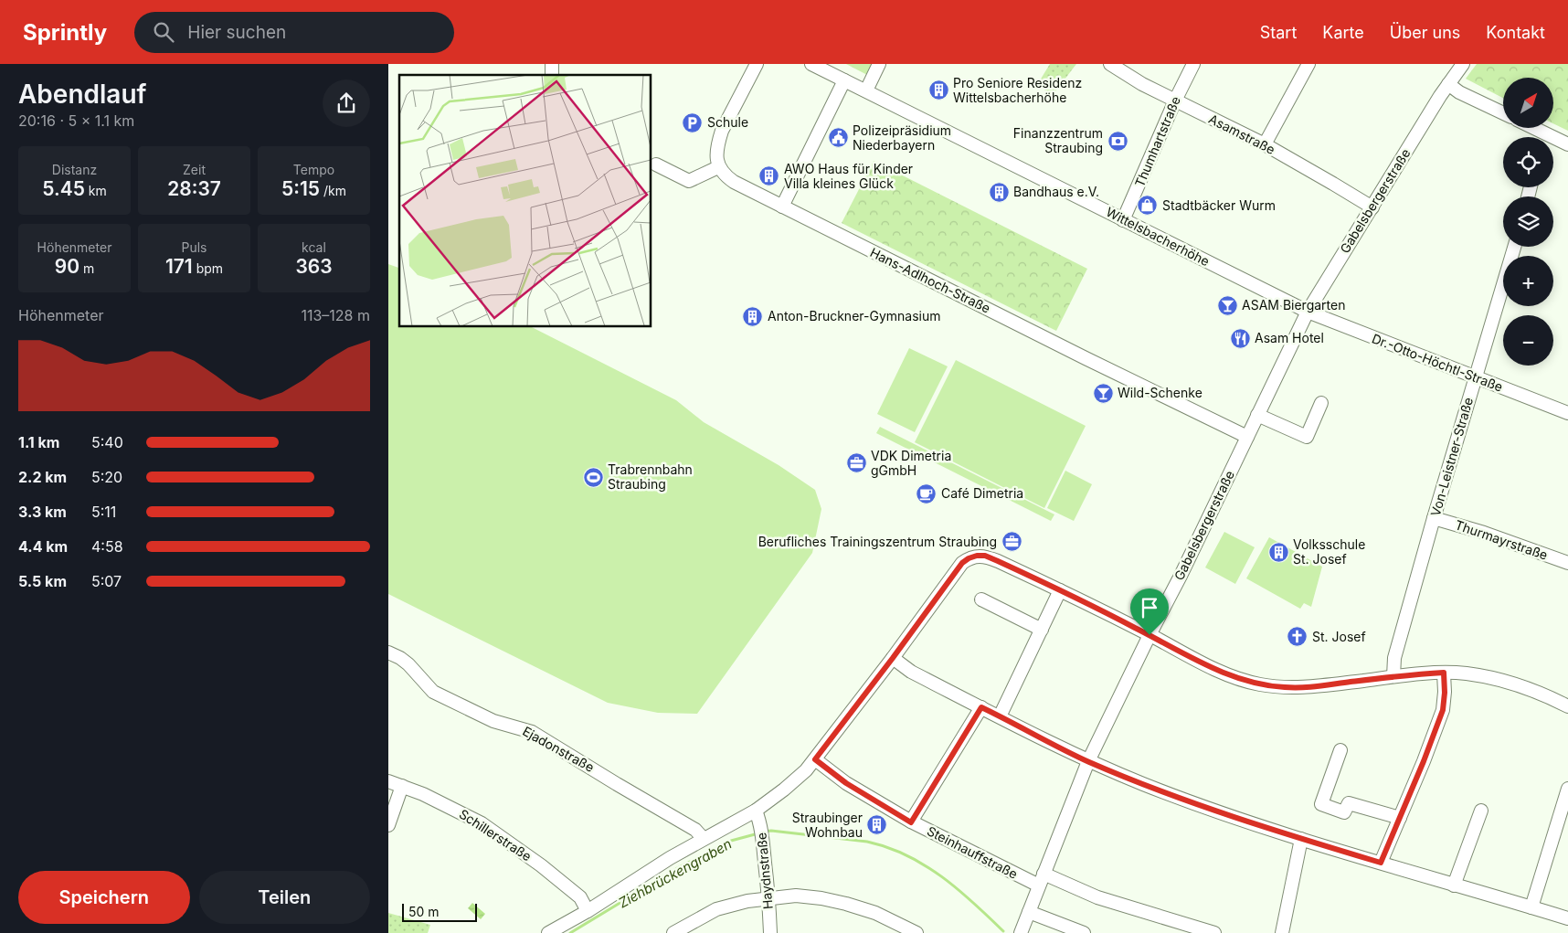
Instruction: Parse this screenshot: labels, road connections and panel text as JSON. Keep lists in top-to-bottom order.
{
  "streets": {
    "street": [
      "Asamstraße",
      "Thumhartstraße",
      "Gabelsbergerstraße",
      "Wittelsbacherhöhe",
      "Hans-Adlhoch-Straße",
      "Dr.-Otto-Höchtl-Straße",
      "Von-Leistner-Straße",
      "Thurmayrstraße",
      "Ejadonstraße",
      "Schillerstraße",
      "Steinhauffstraße",
      "Haydnstraße"
    ]
  },
  "crossings": [
    ["Asamstraße", "Thumhartstraße"],
    ["Asamstraße", "Gabelsbergerstraße"],
    ["Thumhartstraße", "Wittelsbacherhöhe"],
    ["Gabelsbergerstraße", "Wittelsbacherhöhe"],
    ["Gabelsbergerstraße", "Hans-Adlhoch-Straße"],
    ["Gabelsbergerstraße", "Dr.-Otto-Höchtl-Straße"],
    ["Gabelsbergerstraße", "Steinhauffstraße"],
    ["Wittelsbacherhöhe", "Dr.-Otto-Höchtl-Straße"],
    ["Dr.-Otto-Höchtl-Straße", "Von-Leistner-Straße"],
    ["Von-Leistner-Straße", "Thurmayrstraße"]
  ],
  "water": ["Ziehbrückengraben"],
  "places": {
    "building": [
      "Pro Seniore Residenz Wittelsbacherhöhe",
      "AWO Haus für Kinder Villa kleines Glück",
      "Bandhaus e.V.",
      "Anton-Bruckner-Gymnasium",
      "Volksschule St. Josef",
      "Straubinger Wohnbau"
    ],
    "parking": ["Schule"],
    "public building": ["Polizeipräsidium Niederbayern"],
    "bank": ["Finanzzentrum Straubing"],
    "shop": ["Stadtbäcker Wurm"],
    "bar": ["ASAM Biergarten", "Wild-Schenke"],
    "restaurant": ["Asam Hotel"],
    "office": ["VDK Dimetria gGmbH", "Berufliches Trainingszentrum Straubing"],
    "sports": ["Trabrennbahn Straubing"],
    "cafe": ["Café Dimetria"],
    "church": ["St. Josef"]
  },
  "scale_bar": "50 m",
  "north": "top right",
  "page": {
    "header": "Sprintly",
    "search": "Hier suchen",
    "nav": [
      "Start",
      "Karte",
      "Über uns",
      "Kontakt"
    ],
    "heading": ["Abendlauf", "20:16 · 5 × 1.1 km"],
    "map_buttons": ["+", "−"],
    "stats": [
      ["Distanz", "5.45 km"],
      ["Zeit", "28:37"],
      ["Tempo", "5:15 /km"],
      ["Höhenmeter", "90 m"],
      ["Puls", "171 bpm"],
      ["kcal", "363"]
    ],
    "chart": ["Höhenmeter", "113–128 m"],
    "list": [
      {
        "name": "1.1 km",
        "note": "5:40"
      },
      {
        "name": "2.2 km",
        "note": "5:20"
      },
      {
        "name": "3.3 km",
        "note": "5:11"
      },
      {
        "name": "4.4 km",
        "note": "4:58"
      },
      {
        "name": "5.5 km",
        "note": "5:07"
      }
    ],
    "buttons": ["Speichern", "Teilen"],
    "scale": "50 m"
  }
}
